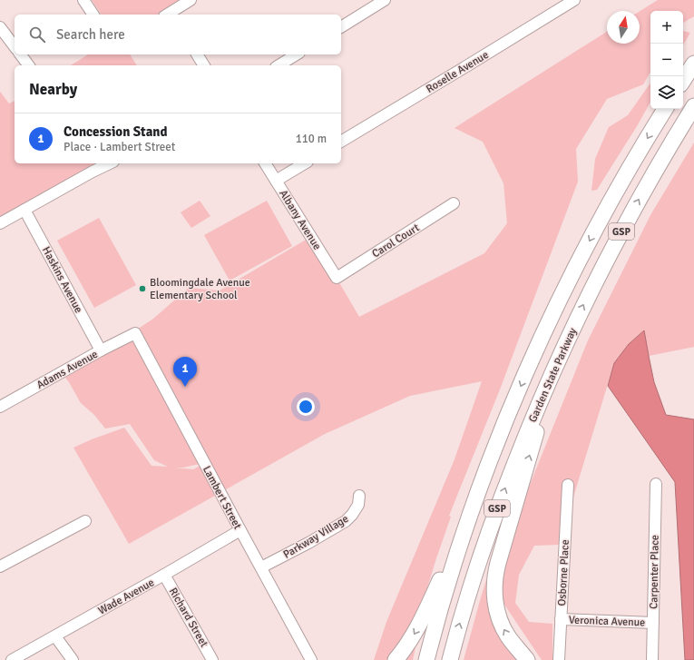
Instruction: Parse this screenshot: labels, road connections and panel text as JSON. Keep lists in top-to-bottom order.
{
  "streets": {
    "highway": ["GSP", "Garden State Parkway"],
    "street": [
      "Roselle Avenue",
      "Albany Avenue",
      "Carol Court",
      "Haskins Avenue",
      "Adams Avenue",
      "Lambert Street",
      "Parkway Village",
      "Carpenter Place",
      "Osborne Place",
      "Wade Avenue",
      "Richard Street",
      "Veronica Avenue"
    ]
  },
  "crossings": [
    ["Albany Avenue", "Carol Court"],
    ["Haskins Avenue", "Adams Avenue"],
    ["Adams Avenue", "Lambert Street"],
    ["Lambert Street", "Parkway Village"],
    ["Lambert Street", "Wade Avenue"],
    ["Carpenter Place", "Veronica Avenue"],
    ["Osborne Place", "Veronica Avenue"],
    ["Wade Avenue", "Richard Street"]
  ],
  "places": ["Bloomingdale Avenue Elementary School"],
  "north": "top",
  "page": {
    "map_buttons": ["+", "−"],
    "search": "Search here",
    "heading": "Nearby",
    "list": [
      {
        "mark": "1",
        "name": "Concession Stand",
        "note": "Place · Lambert Street",
        "value": "110 m"
      }
    ],
    "pins": "1"
  }
}
